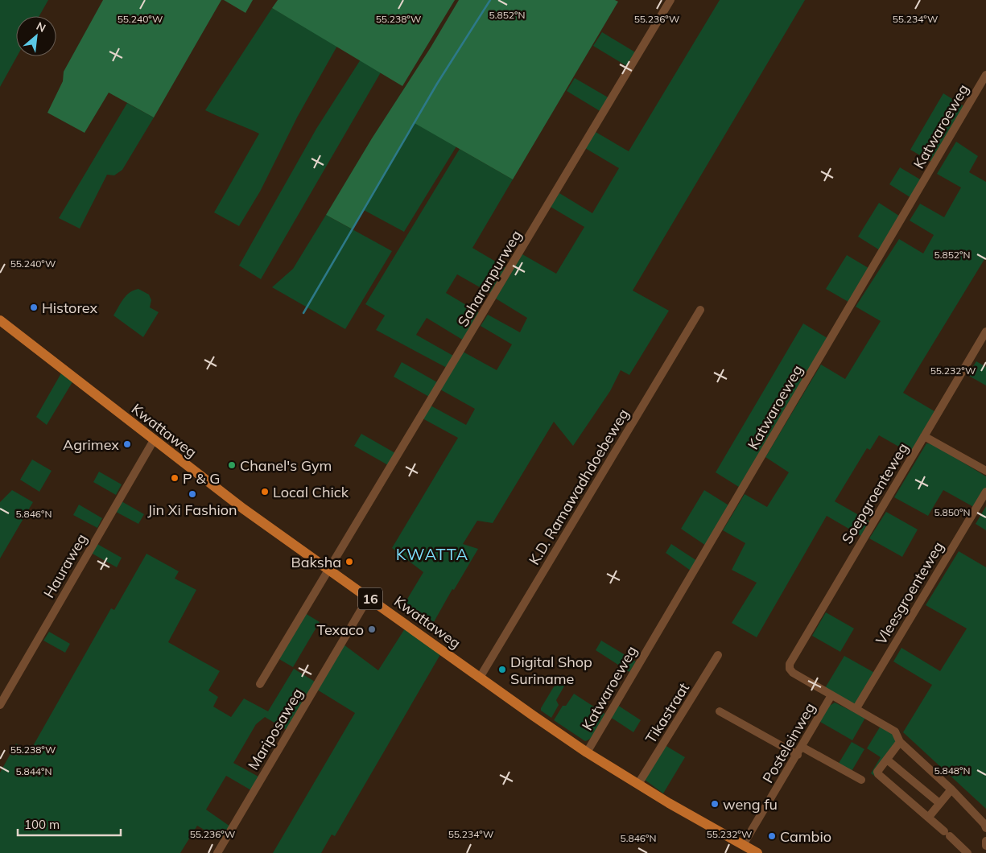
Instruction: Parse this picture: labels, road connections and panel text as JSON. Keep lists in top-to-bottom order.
{
  "streets": {
    "main road": ["Kwattaweg", "16"],
    "street": [
      "Katwaroeweg",
      "Saharanpurweg",
      "K.D. Ramawadhdoebeweg",
      "Soepgroenteweg",
      "Hauraweg",
      "Vleesgroenteweg",
      "Tikastraat",
      "Mariposaweg",
      "Posteleinweg"
    ]
  },
  "crossings": [
    ["Katwaroeweg", "Kwattaweg"],
    ["Saharanpurweg", "Kwattaweg"],
    ["Kwattaweg", "K.D. Ramawadhdoebeweg"],
    ["Kwattaweg", "Hauraweg"],
    ["Kwattaweg", "Tikastraat"],
    ["Kwattaweg", "Mariposaweg"],
    ["Kwattaweg", "Posteleinweg"],
    ["Soepgroenteweg", "Posteleinweg"]
  ],
  "districts": ["KWATTA"],
  "places": [
    "Historex",
    "Agrimex",
    "Chanel's Gym",
    "P & G",
    "Local Chick",
    "Jin Xi Fashion",
    "Baksha",
    "Texaco",
    "Digital Shop Suriname",
    "weng fu",
    "Cambio"
  ],
  "scale_bar": "100 m",
  "north": "top right",
  "coordinates": [
    "5.852°N",
    "55.240°W",
    "55.238°W",
    "55.236°W",
    "55.234°W",
    "55.232°W",
    "5.850°N",
    "5.846°N",
    "5.848°N",
    "5.844°N"
  ]
}
